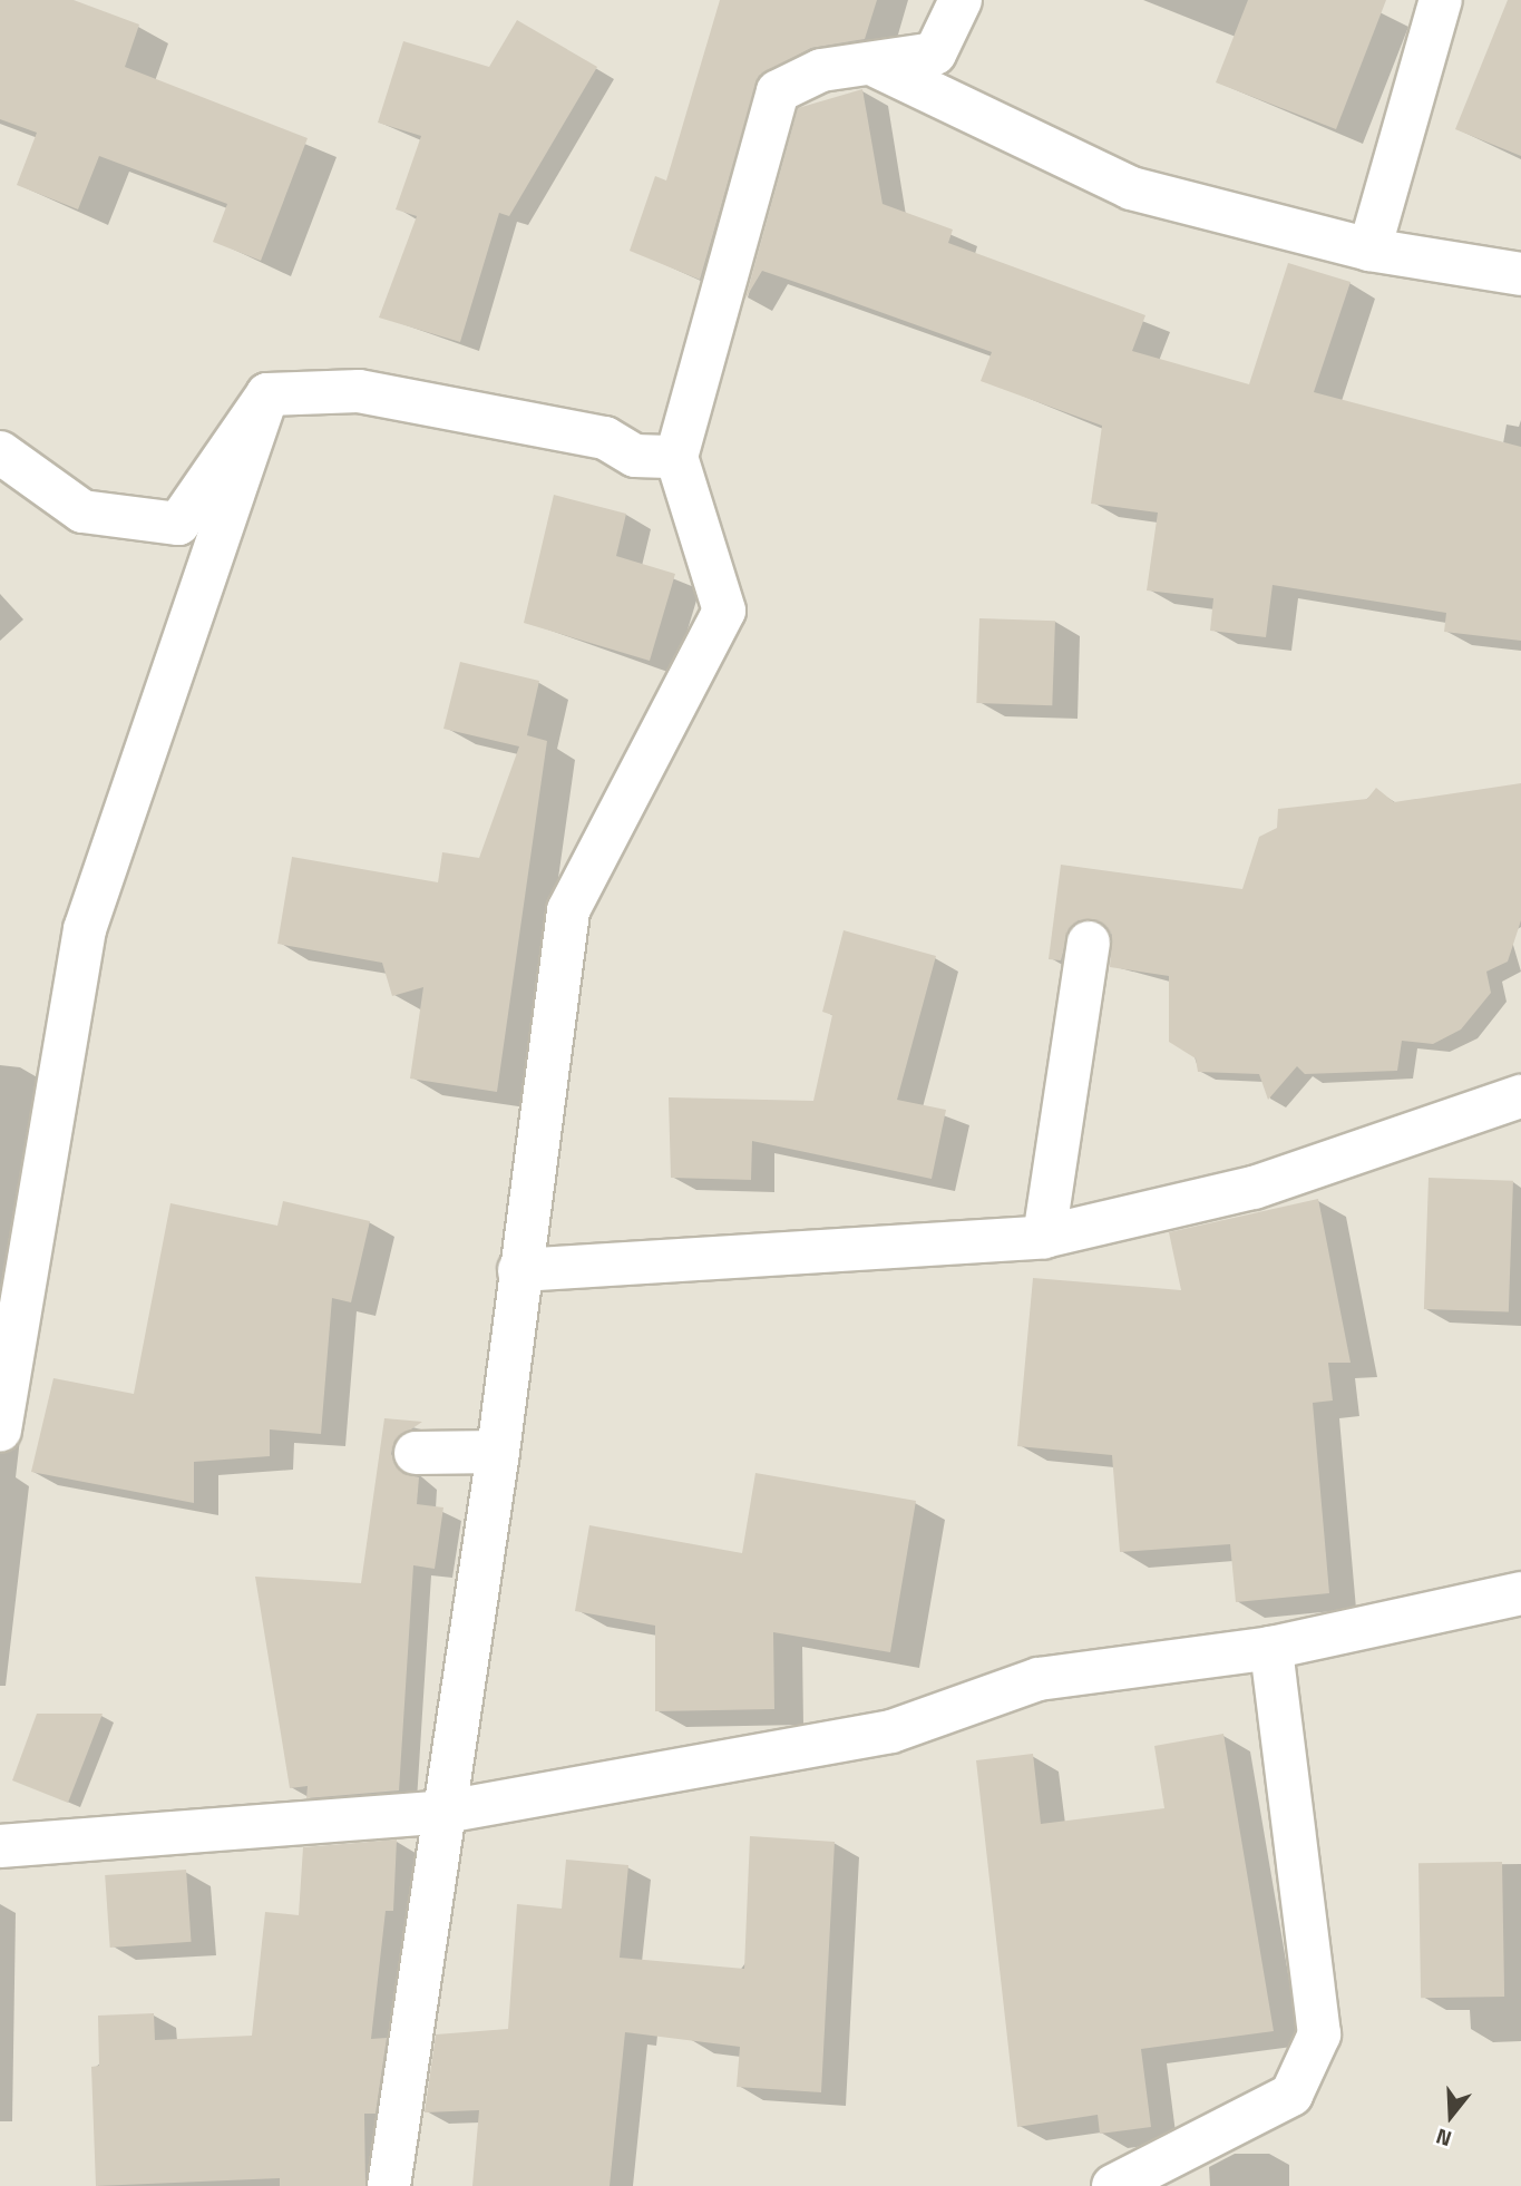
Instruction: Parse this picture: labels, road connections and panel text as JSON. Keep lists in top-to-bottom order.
{
  "north": "bottom"
}
